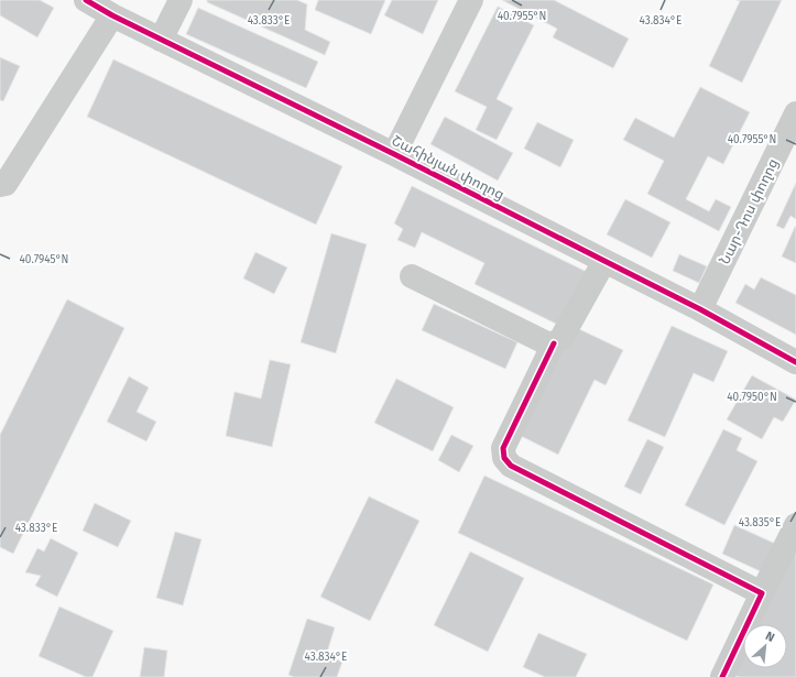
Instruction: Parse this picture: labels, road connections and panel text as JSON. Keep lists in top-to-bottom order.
{
  "streets": {
    "street": ["Շահինյան փողոց", "Նար-Դոս փողոց"]
  },
  "crossings": [
    ["Շահինյան փողոց", "Նար-Դոս փողոց"]
  ],
  "north": "top right",
  "coordinates": [
    "40.7955°N",
    "43.833°E",
    "43.834°E",
    "40.7945°N",
    "40.7950°N",
    "43.835°E"
  ]
}
